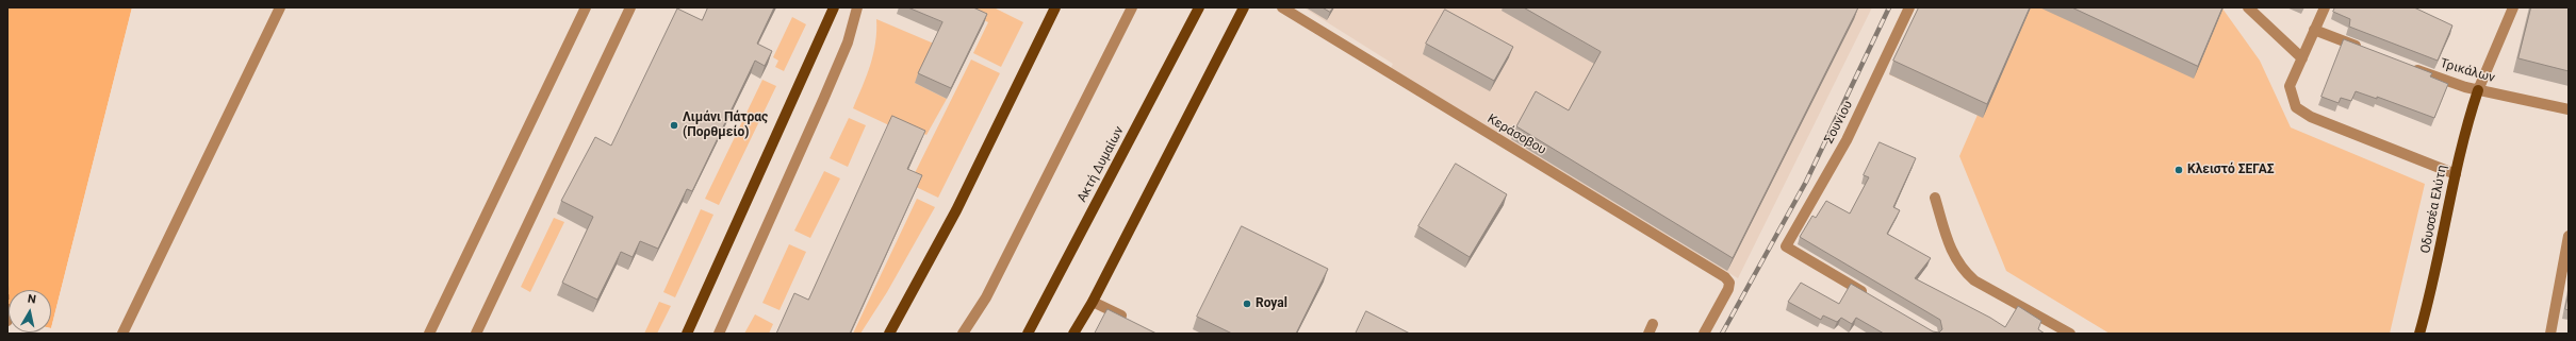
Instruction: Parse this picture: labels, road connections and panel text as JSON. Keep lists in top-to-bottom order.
{
  "streets": {
    "main road": ["Ακτή Δυμαίων", "Οδυσσέα Ελύτη"],
    "street": ["Τρικάλων", "Σουνίου", "Κεράσοβου"]
  },
  "crossings": [
    ["Τρικάλων", "Οδυσσέα Ελύτη"]
  ],
  "places": ["Λιμάνι Πάτρας (Πορθμείο)", "Κλειστό ΣΕΓΑΣ", "Royal"],
  "north": "top"
}
